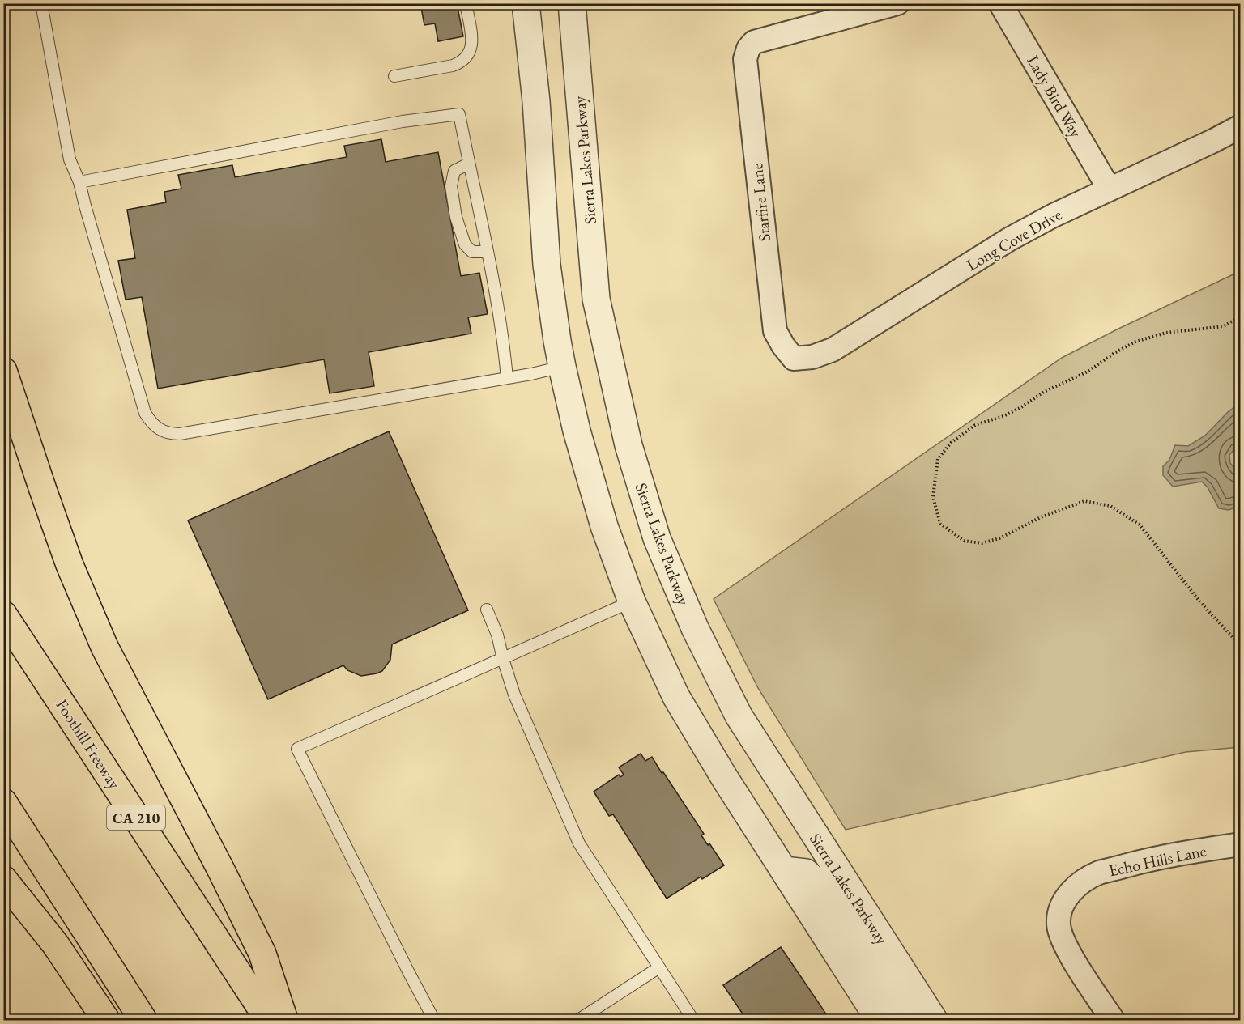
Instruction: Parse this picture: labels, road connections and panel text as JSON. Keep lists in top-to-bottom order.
{
  "streets": {
    "highway": ["Foothill Freeway", "CA 210"],
    "street": [
      "Lady Bird Way",
      "Sierra Lakes Parkway",
      "Starfire Lane",
      "Long Cove Drive",
      "Echo Hills Lane"
    ]
  },
  "crossings": [
    ["Lady Bird Way", "Long Cove Drive"],
    ["Starfire Lane", "Long Cove Drive"]
  ]
}
